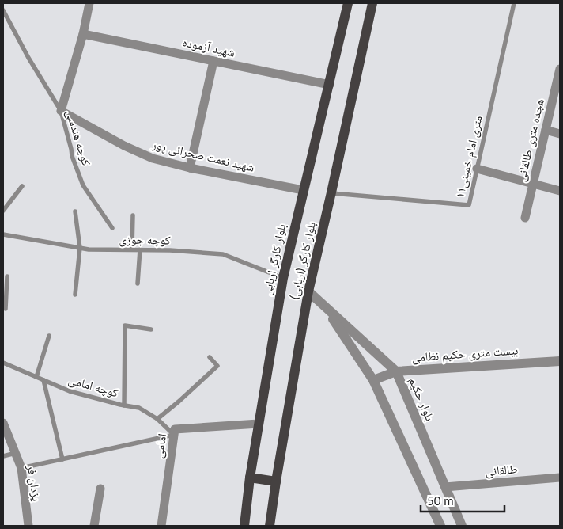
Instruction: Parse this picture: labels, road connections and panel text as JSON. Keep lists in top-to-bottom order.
{
  "streets": {
    "main road": ["بلوار کارگر اربابی", "بلوار کارگر (اربابی)"],
    "street": [
      "شهید آزموده",
      "هجده متری طالقانی",
      "شهید نعمت صحرائی پور",
      "بیست متری حکیم نظامی",
      "بلوار حکیم",
      "امامی",
      "طالقانی",
      "یزدان فر"
    ],
    "lane": [
      "کوچه هندسی",
      "۱۱متری امام خمینی",
      "کوچه جوزی",
      "کوچه امامی"
    ]
  },
  "crossings": [
    ["شهید آزموده", "بلوار کارگر اربابی"],
    ["کوچه هندسی", "شهید نعمت صحرائی پور"],
    ["شهید نعمت صحرائی پور", "بلوار کارگر اربابی"],
    ["۱۱متری امام خمینی", "بلوار کارگر (اربابی)"],
    ["کوچه جوزی", "بلوار کارگر اربابی"],
    ["بلوار کارگر اربابی", "امامی"],
    ["بلوار کارگر (اربابی)", "بلوار حکیم"],
    ["بیست متری حکیم نظامی", "بلوار حکیم"],
    ["کوچه امامی", "امامی"],
    ["بلوار حکیم", "طالقانی"]
  ],
  "scale_bar": "50 m"
}
